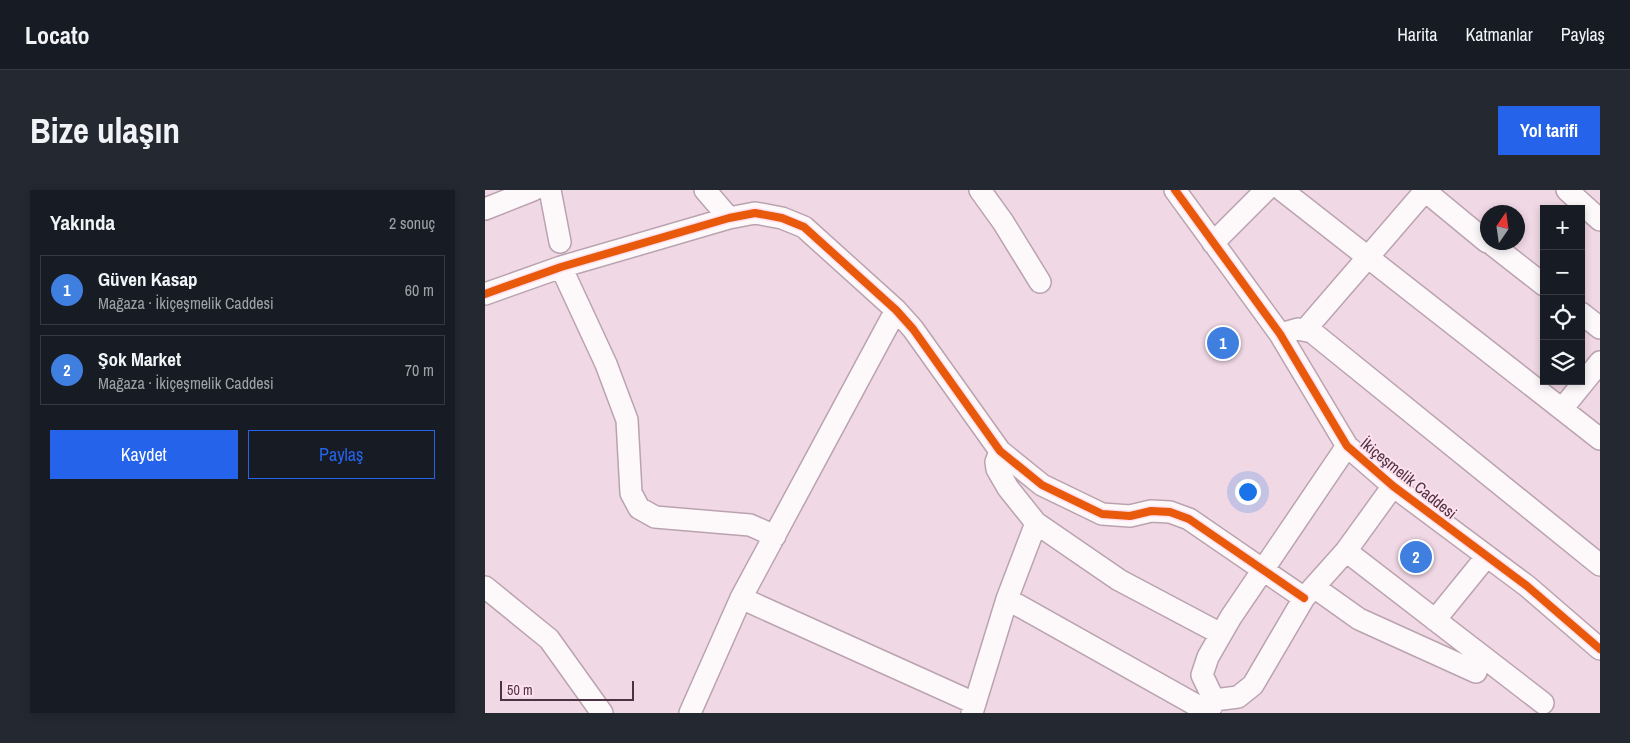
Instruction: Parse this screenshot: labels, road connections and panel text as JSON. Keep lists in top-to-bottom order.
{
  "streets": {
    "street": ["İkiçeşmelik Caddesi"]
  },
  "scale_bar": "50 m",
  "north": "top",
  "page": {
    "header": "Locato",
    "nav": ["Harita", "Katmanlar", "Paylaş"],
    "buttons": [
      "Yol tarifi",
      ["Kaydet", "Paylaş"]
    ],
    "title": "Bize ulaşın",
    "heading": ["Yakında", "2 sonuç"],
    "map_buttons": ["+", "−"],
    "list": [
      {
        "mark": "1",
        "name": "Güven Kasap",
        "note": "Mağaza · İkiçeşmelik Caddesi",
        "value": "60 m"
      },
      {
        "mark": "2",
        "name": "Şok Market",
        "note": "Mağaza · İkiçeşmelik Caddesi",
        "value": "70 m"
      }
    ],
    "pins": ["1", "2"],
    "scale": "50 m"
  }
}
